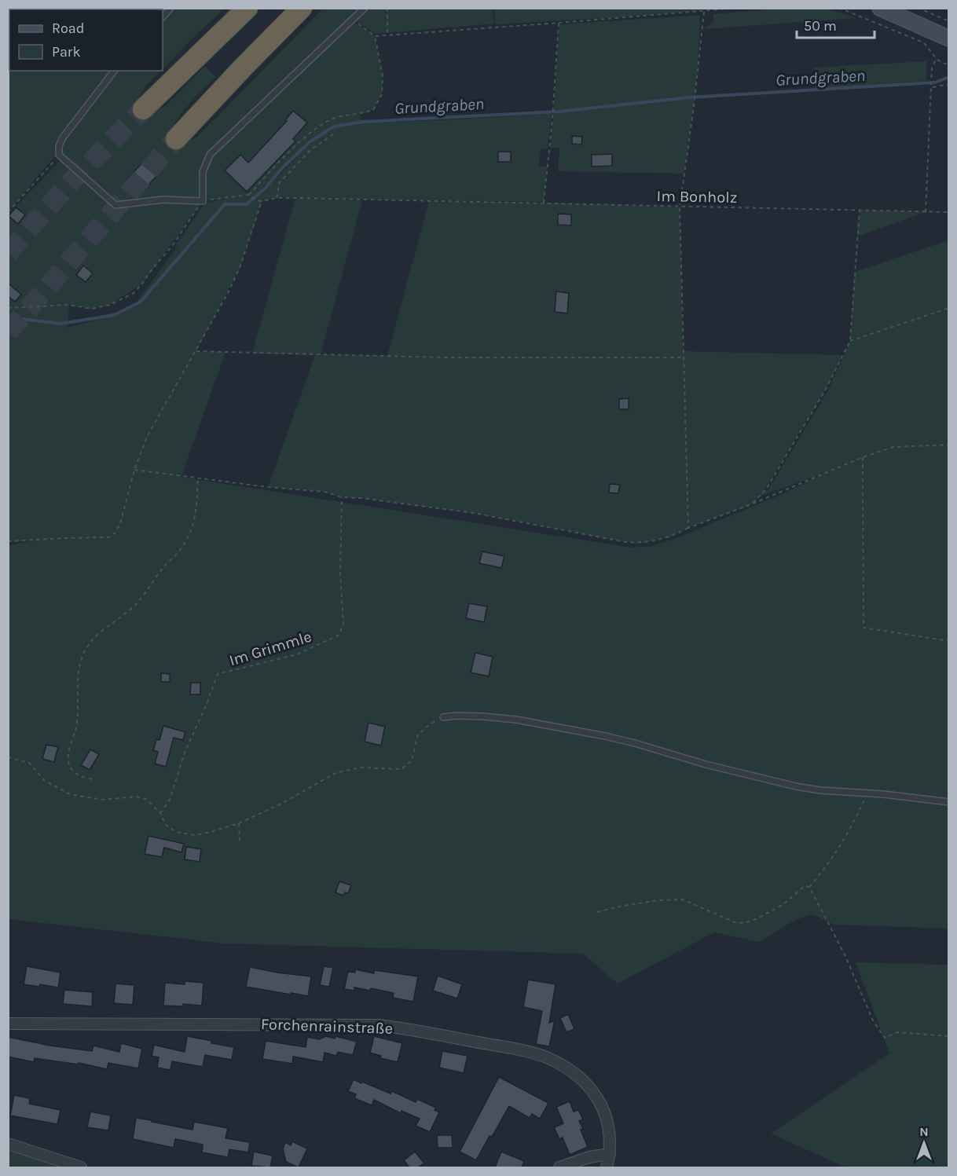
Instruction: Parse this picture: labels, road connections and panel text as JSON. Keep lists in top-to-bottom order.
{
  "streets": {
    "street": ["Forchenrainstraße"],
    "path": ["Im Bonholz", "Im Grimmle"]
  },
  "water": ["Grundgraben"],
  "legend": ["Road", "Park"],
  "scale_bar": "50 m",
  "north": "top"
}
